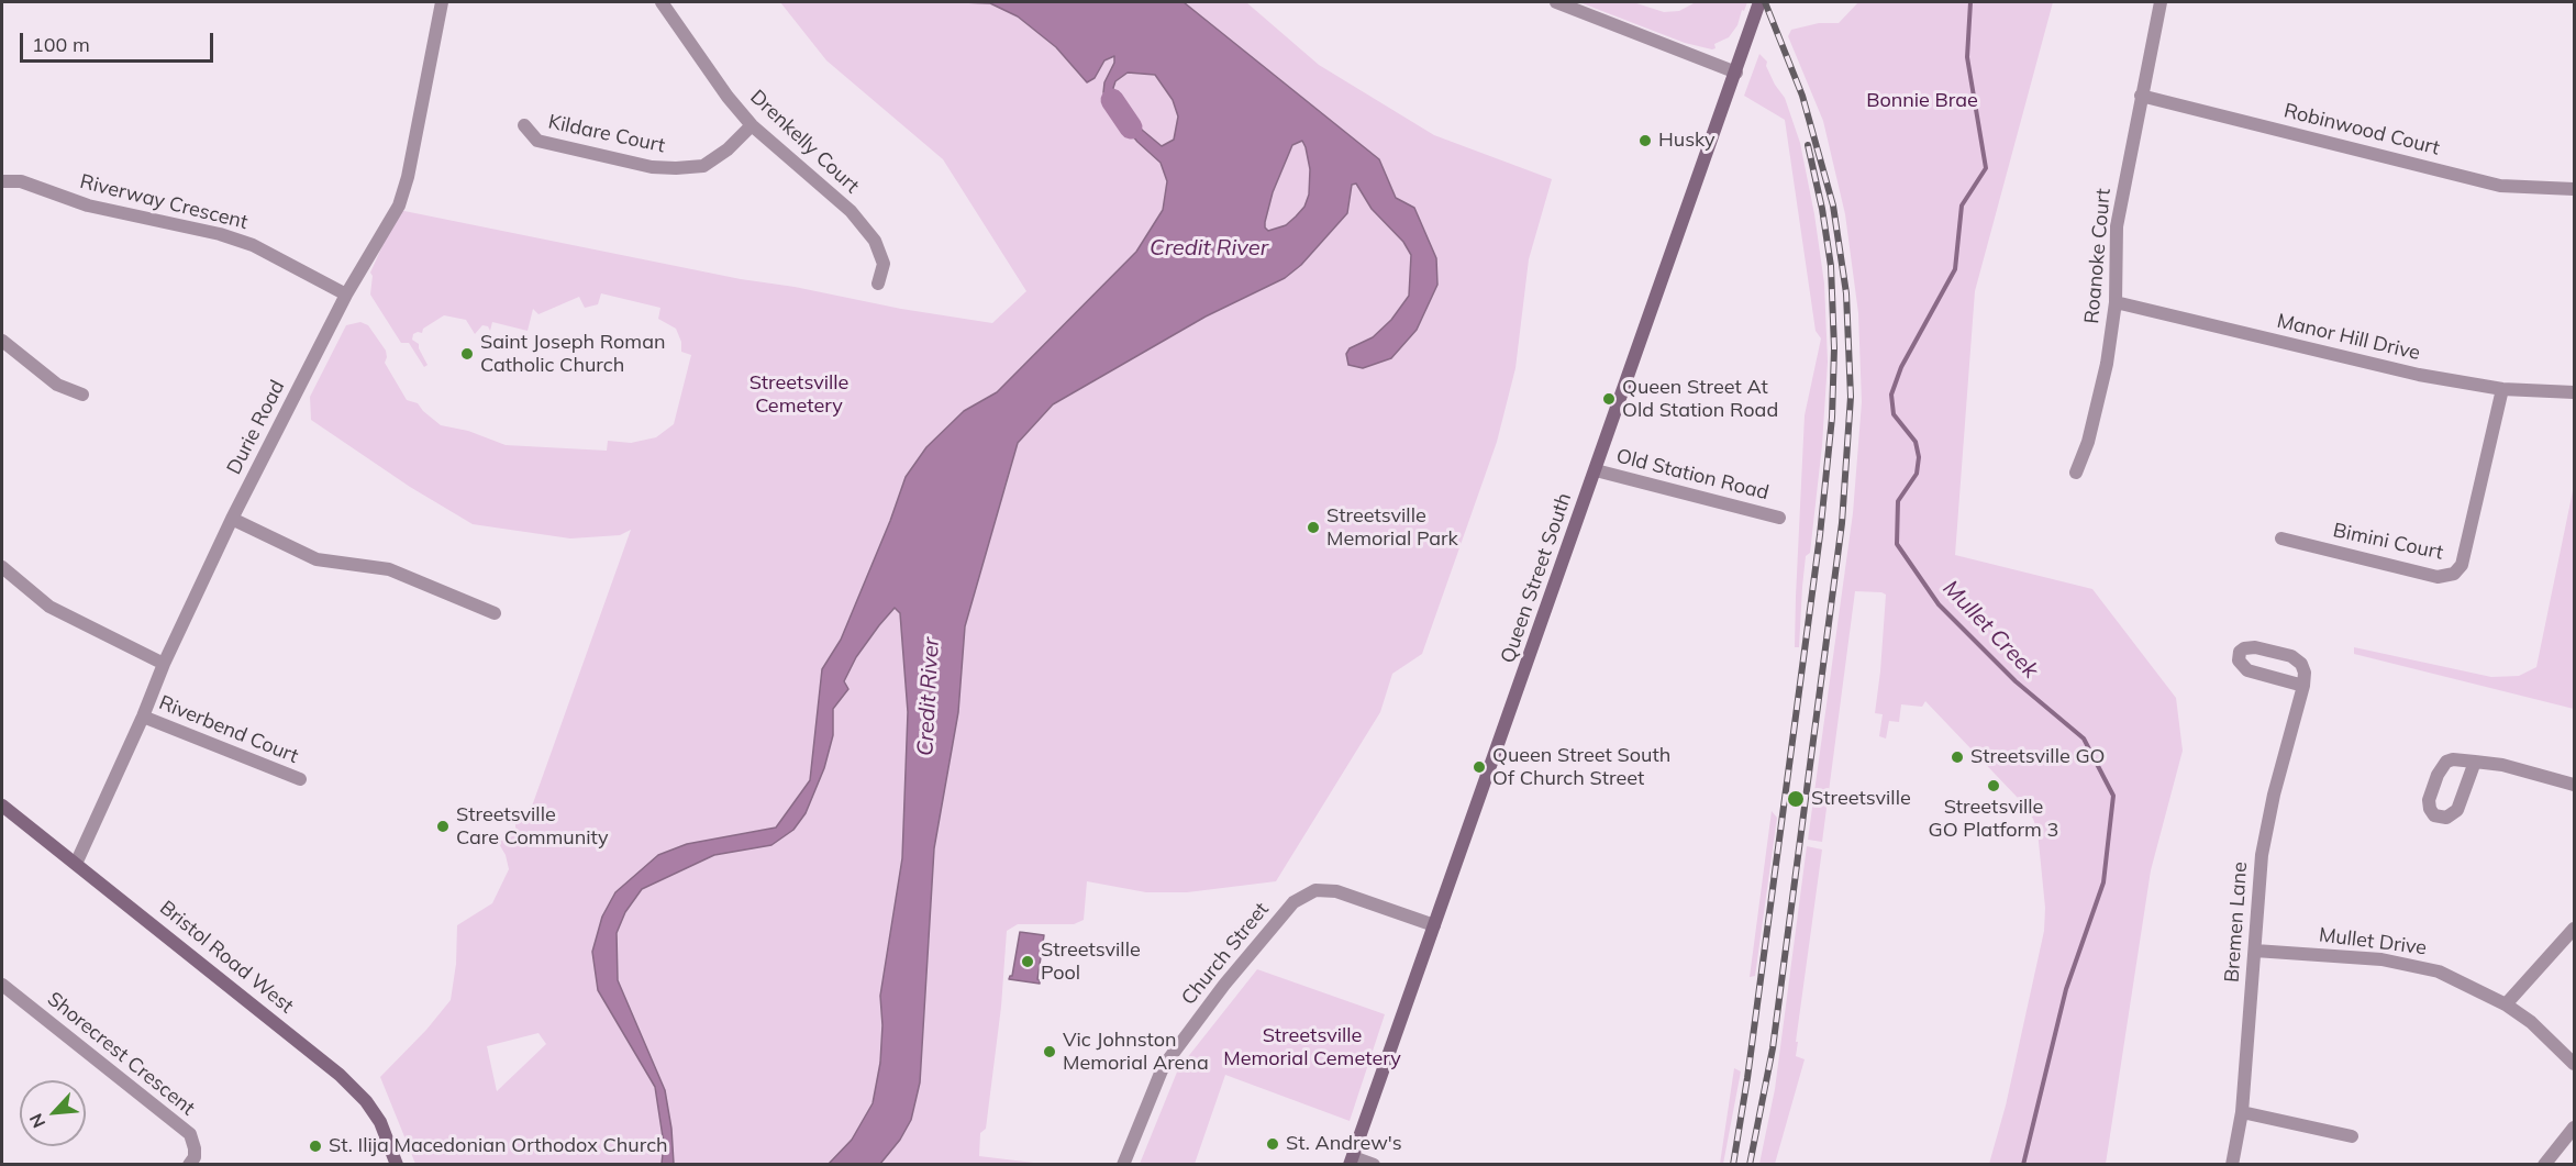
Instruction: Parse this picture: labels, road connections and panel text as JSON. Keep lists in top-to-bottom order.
{
  "streets": {
    "main road": ["Queen Street South", "Bristol Road West"],
    "street": [
      "Robinwood Court",
      "Kildare Court",
      "Drenkelly Court",
      "Riverway Crescent",
      "Roanoke Court",
      "Manor Hill Drive",
      "Durie Road",
      "Old Station Road",
      "Bimini Court",
      "Riverbend Court",
      "Bremen Lane",
      "Mullet Drive",
      "Church Street",
      "Shorecrest Crescent"
    ]
  },
  "crossings": [
    ["Robinwood Court", "Roanoke Court"],
    ["Kildare Court", "Drenkelly Court"],
    ["Riverway Crescent", "Durie Road"],
    ["Roanoke Court", "Manor Hill Drive"],
    ["Manor Hill Drive", "Bimini Court"],
    ["Durie Road", "Riverbend Court"],
    ["Durie Road", "Bristol Road West"],
    ["Old Station Road", "Queen Street South"],
    ["Queen Street South", "Church Street"],
    ["Bremen Lane", "Mullet Drive"]
  ],
  "water": ["Credit River", "Mullet Creek"],
  "parks": ["Bonnie Brae", "Streetsville Cemetery", "Streetsville Memorial Cemetery"],
  "places": [
    "Husky",
    "Saint Joseph Roman Catholic Church",
    "Queen Street At Old Station Road",
    "Streetsville Memorial Park",
    "Streetsville GO",
    "Queen Street South Of Church Street",
    "Streetsville GO Platform 3",
    "Streetsville",
    "Streetsville Care Community",
    "Streetsville Pool",
    "Vic Johnston Memorial Arena",
    "St. Andrew's",
    "St. Ilija Macedonian Orthodox Church"
  ],
  "scale_bar": "100 m",
  "north": "bottom left"
}
